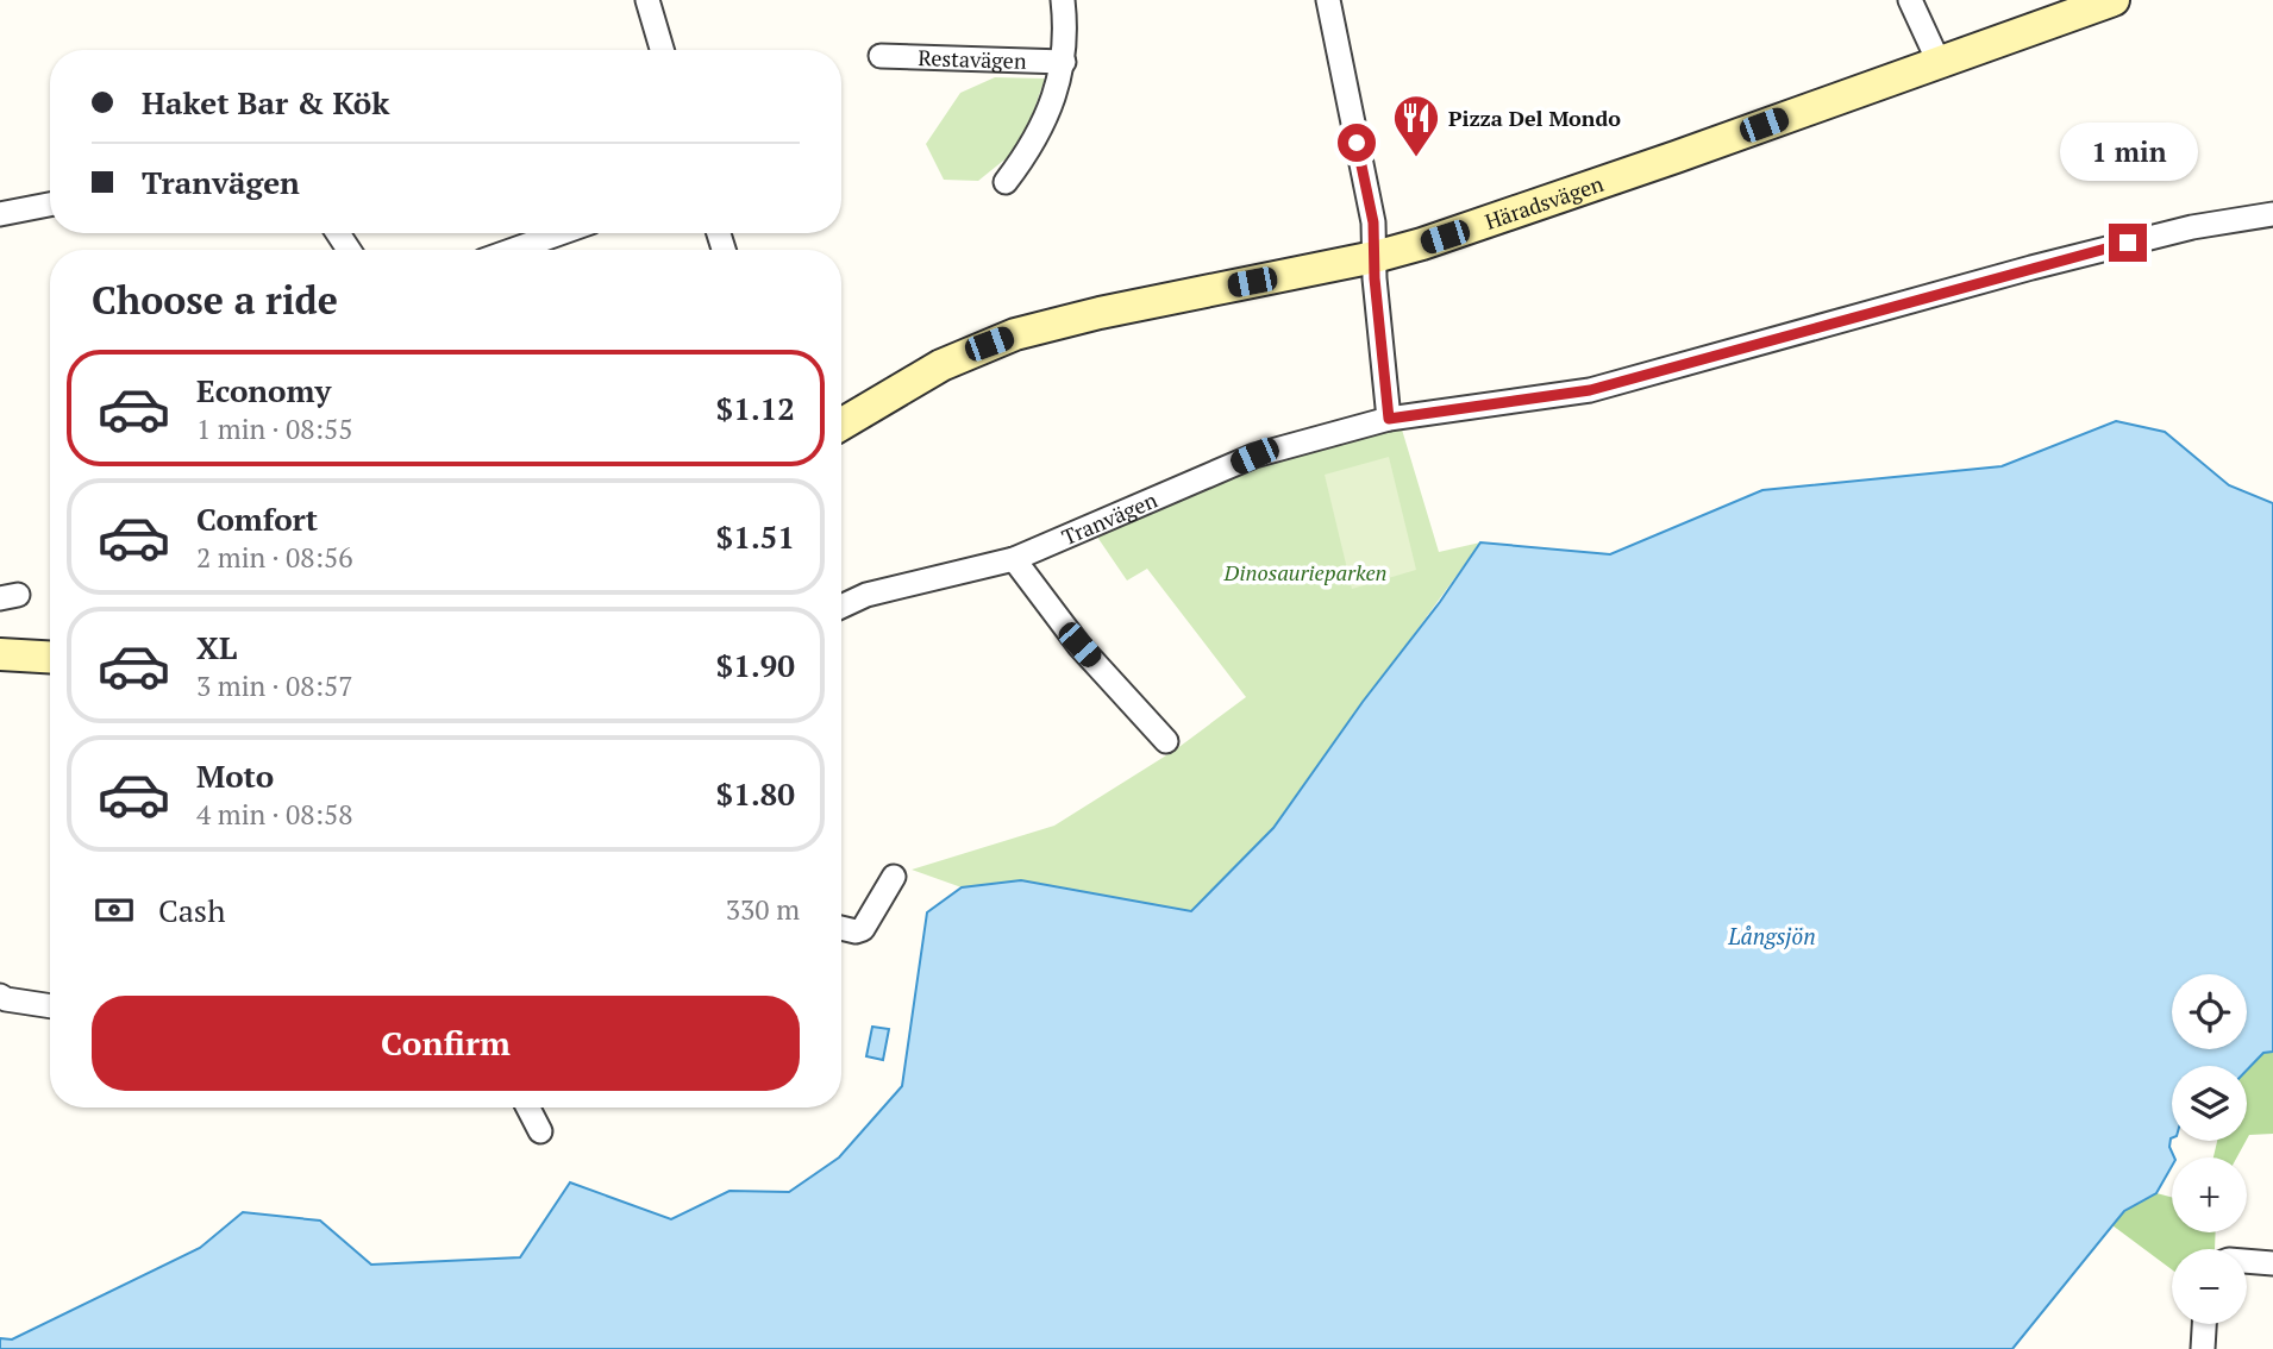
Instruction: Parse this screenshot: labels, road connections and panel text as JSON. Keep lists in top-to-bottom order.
{
  "streets": {
    "street": ["Restavägen", "Häradsvägen", "Tranvägen"]
  },
  "water": ["Långsjön"],
  "parks": ["Dinosaurieparken"],
  "places": {
    "restaurant": ["Pizza Del Mondo"]
  },
  "page": {
    "banner": ["Haket Bar & Kök", "Tranvägen"],
    "bubble": "1 min",
    "heading": "Choose a ride",
    "list": [
      {
        "name": "Economy",
        "note": "1 min · 08:55",
        "value": "$1.12"
      },
      {
        "name": "Comfort",
        "note": "2 min · 08:56",
        "value": "$1.51"
      },
      {
        "name": "XL",
        "note": "3 min · 08:57",
        "value": "$1.90"
      },
      {
        "name": "Moto",
        "note": "4 min · 08:58",
        "value": "$1.80"
      }
    ],
    "pay": ["Cash", "330 m"],
    "map_buttons": ["+", "−"],
    "buttons": "Confirm"
  }
}
